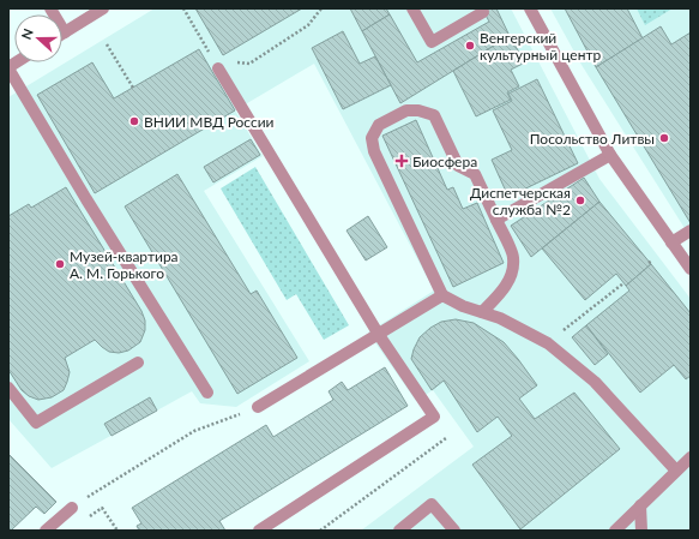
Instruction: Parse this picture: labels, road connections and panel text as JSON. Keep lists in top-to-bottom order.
{
  "places": {
    "other": [
      "Венгерский культурный центр",
      "ВНИИ МВД России",
      "Посольство Литвы",
      "Диспетчерская служба №2",
      "Музей-квартира А. М. Горького"
    ],
    "health": ["Биосфера"]
  },
  "north": "left"
}
